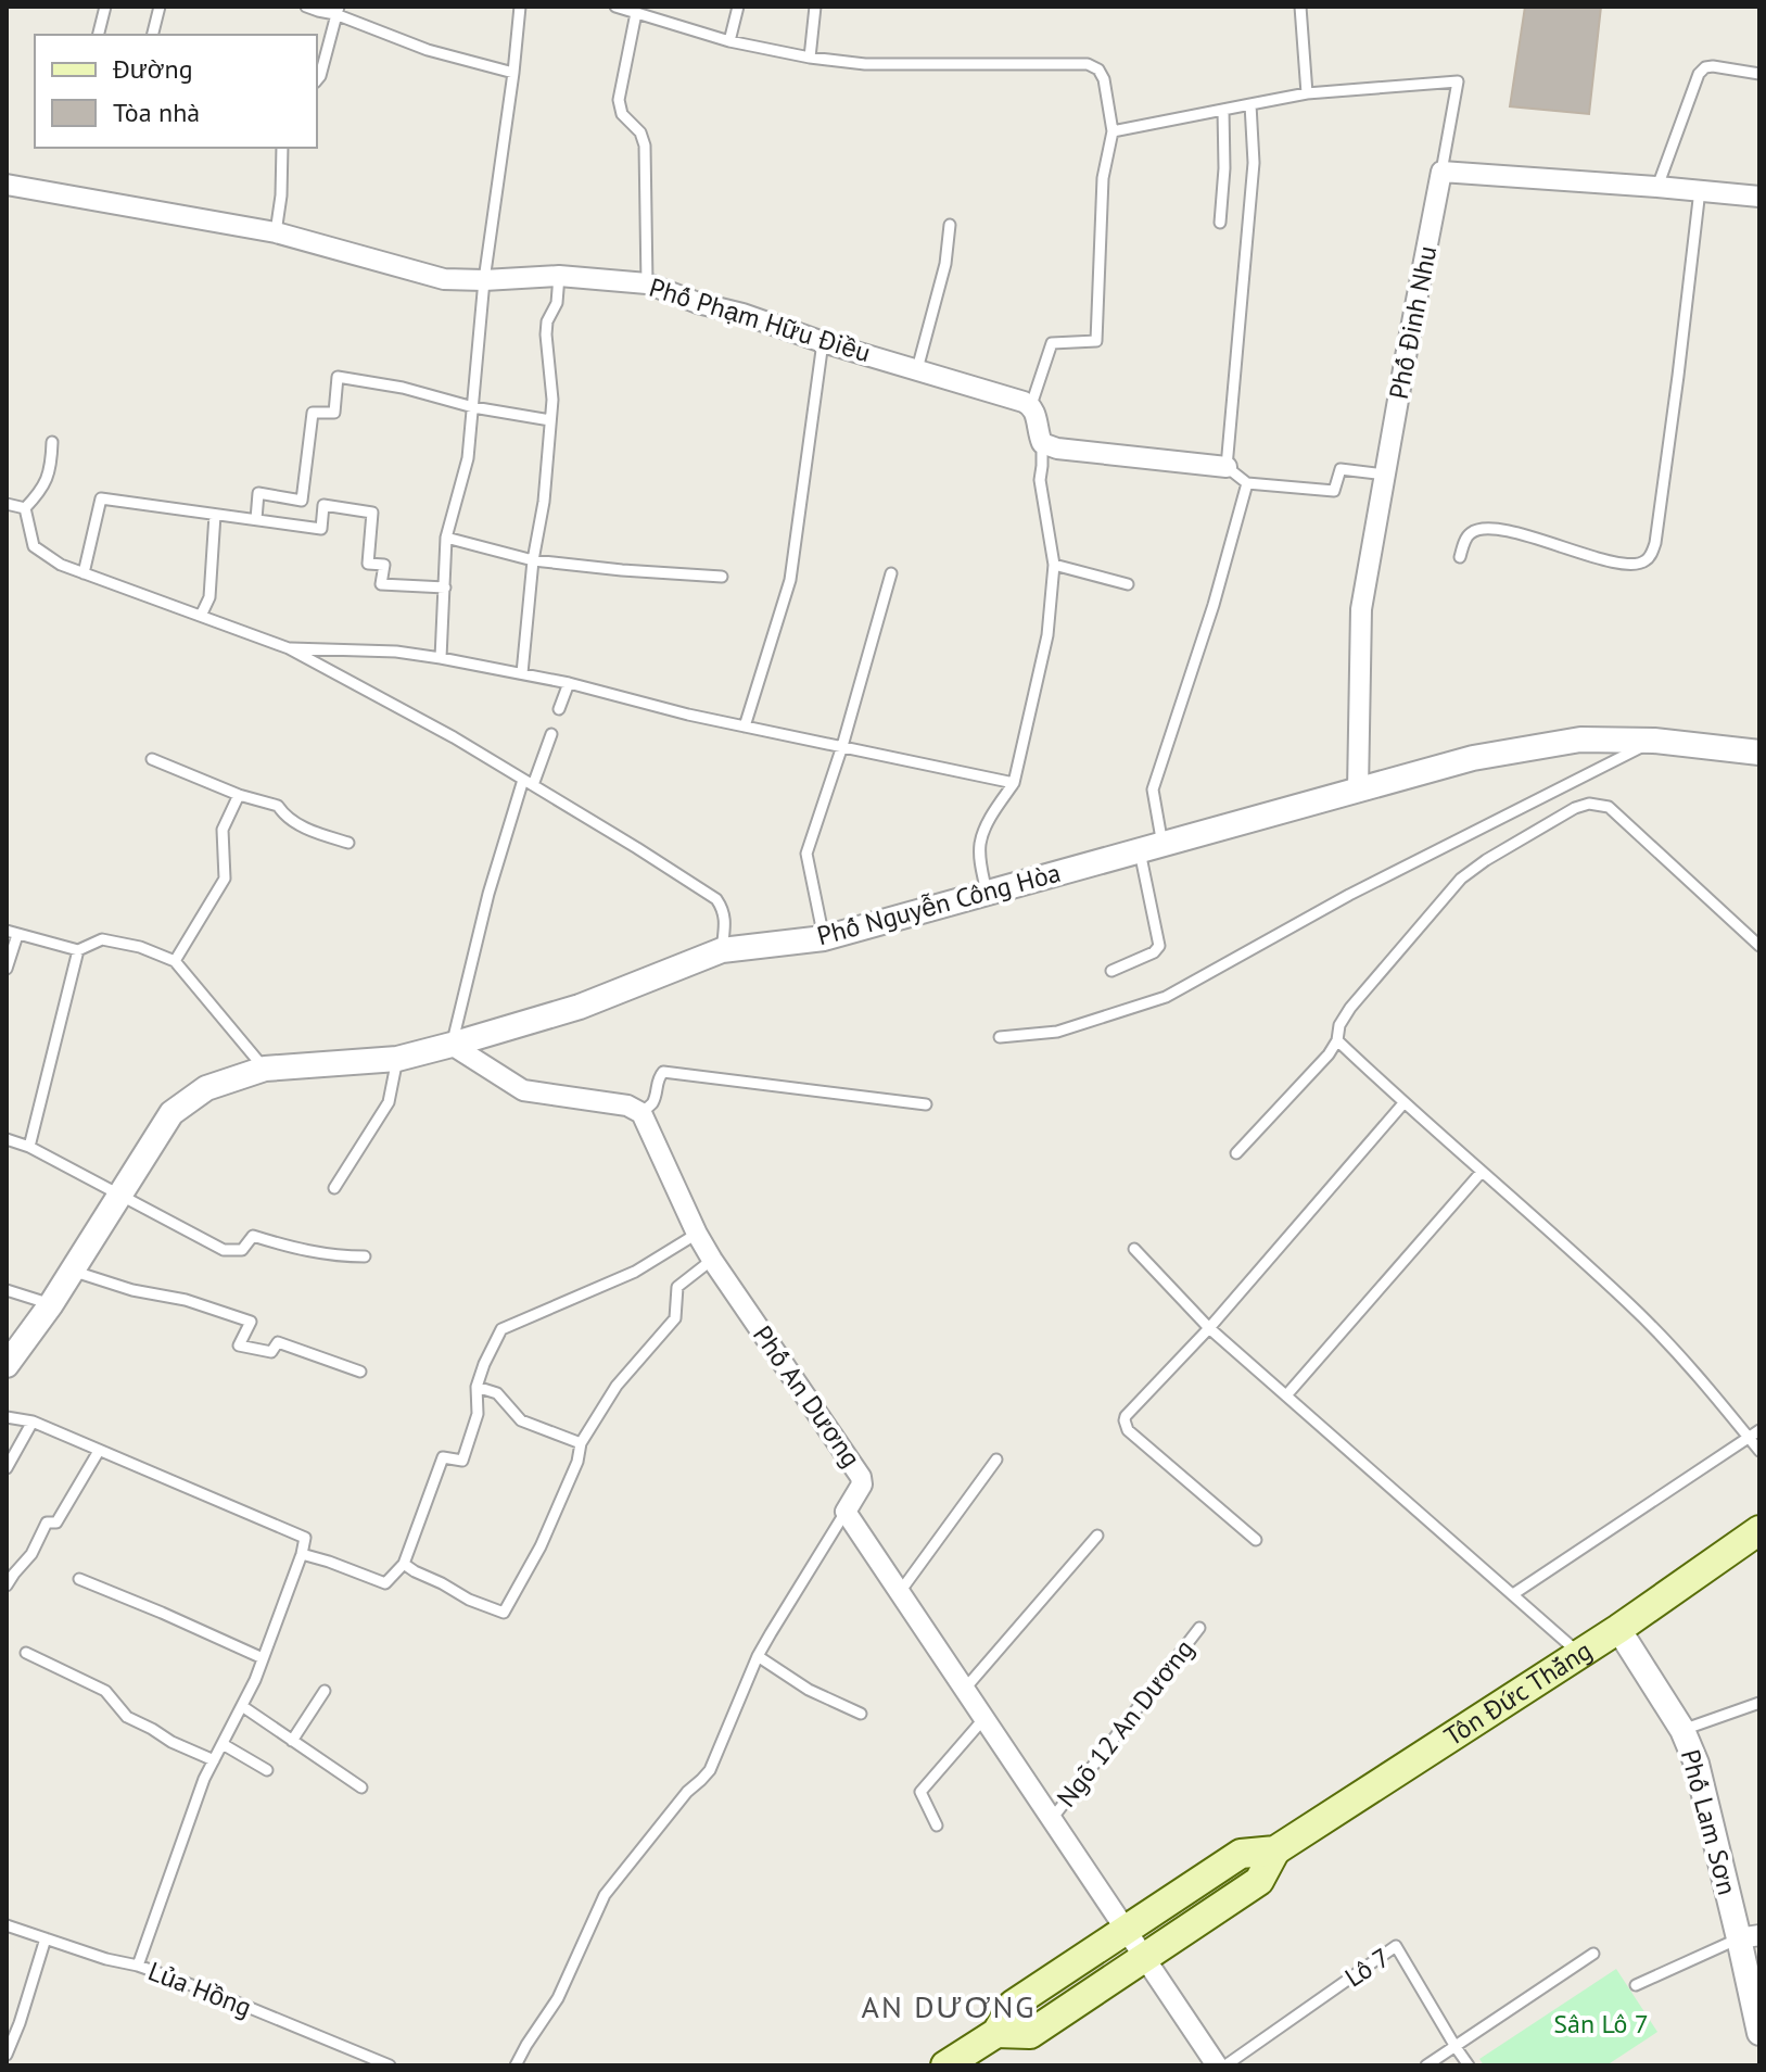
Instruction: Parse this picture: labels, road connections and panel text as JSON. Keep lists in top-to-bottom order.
{
  "streets": {
    "main road": ["Tôn Đức Thắng"],
    "street": [
      "Phố Phạm Hữu Điều",
      "Phố Đinh Nhu",
      "Phố Nguyễn Công Hòa",
      "Phố An Dương",
      "Phố Lam Sơn"
    ],
    "lane": ["Ngõ 12 An Dương", "Lô 7", "Lủa Hồng"]
  },
  "crossings": [
    ["Phố Đinh Nhu", "Phố Nguyễn Công Hòa"],
    ["Phố An Dương", "Tôn Đức Thắng"],
    ["Phố An Dương", "Ngõ 12 An Dương"],
    ["Tôn Đức Thắng", "Phố Lam Sơn"]
  ],
  "districts": ["AN DƯƠNG"],
  "parks": ["Sân Lô 7"],
  "legend": ["Đường", "Tòa nhà"]
}
